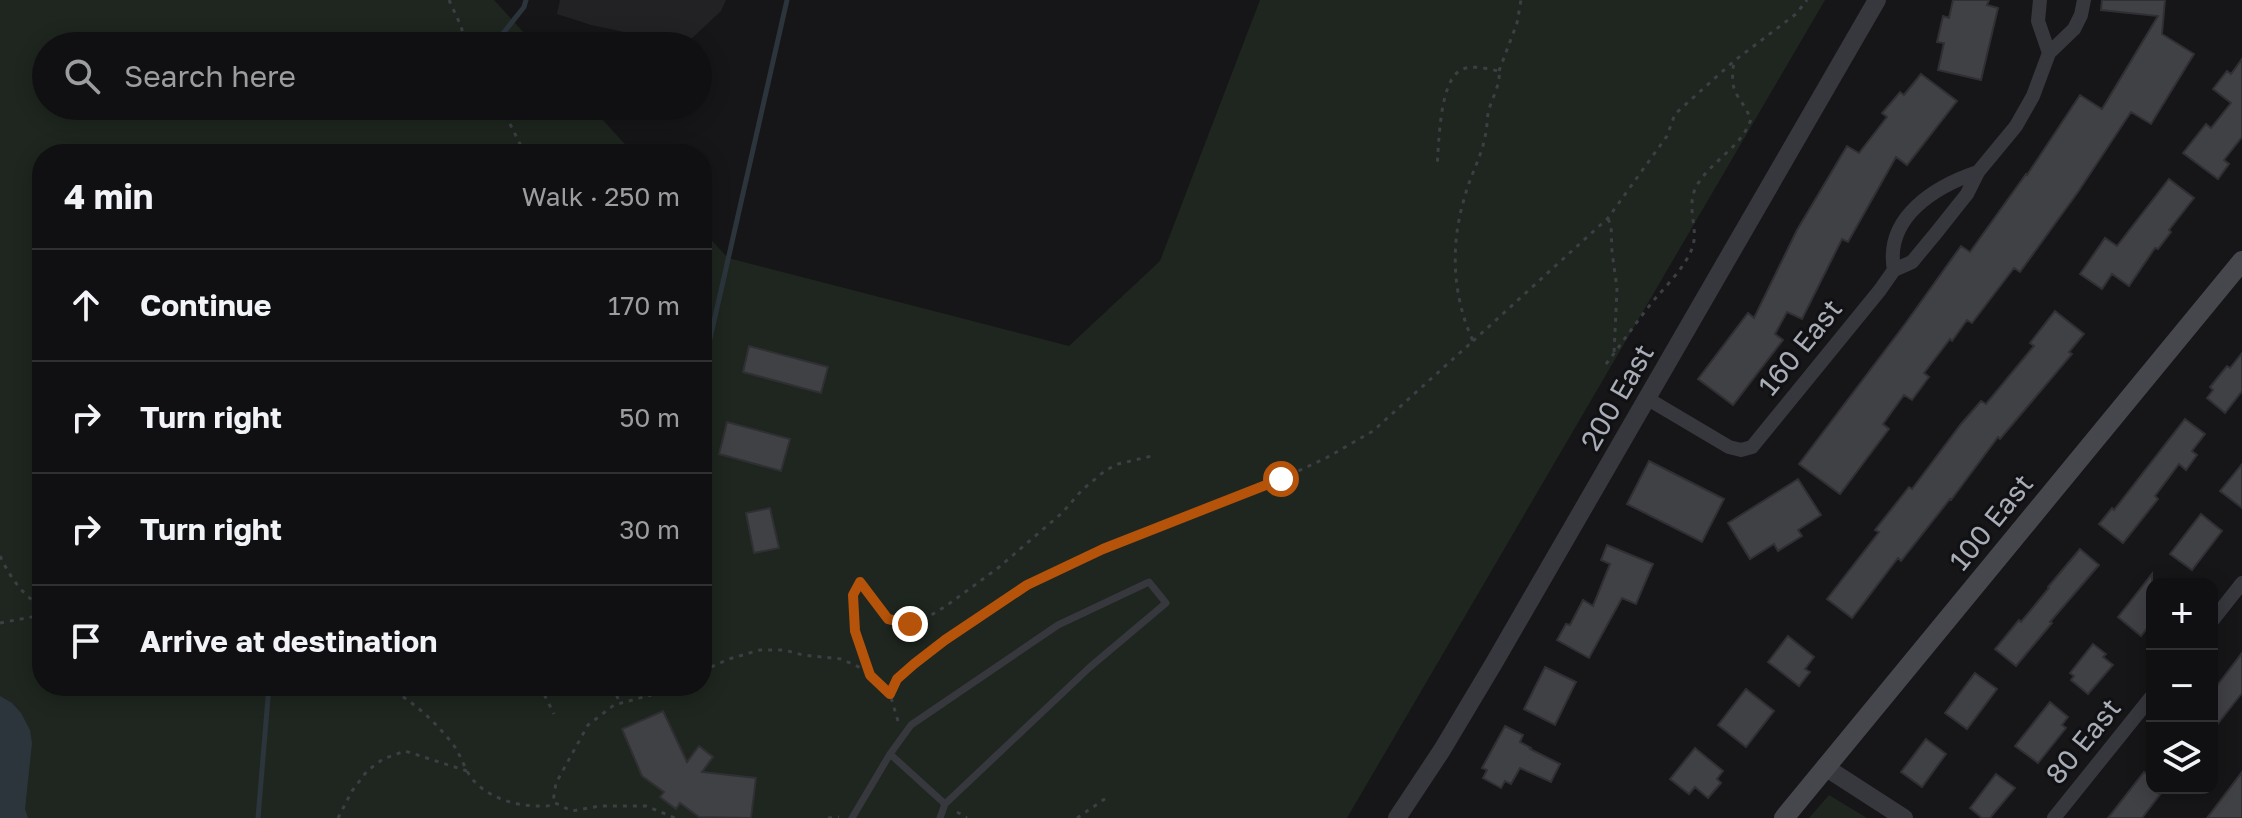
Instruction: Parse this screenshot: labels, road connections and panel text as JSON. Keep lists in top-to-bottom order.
{
  "streets": {
    "main road": ["100 East"],
    "street": ["160 East", "200 East", "80 East"]
  },
  "crossings": [
    ["160 East", "200 East"]
  ],
  "page": {
    "search": "Search here",
    "heading": ["4 min", "Walk · 250 m"],
    "list": [
      ["Continue", "170 m"],
      ["Turn right", "50 m"],
      ["Turn right", "30 m"],
      "Arrive at destination"
    ],
    "map_buttons": ["+", "−"]
  }
}
